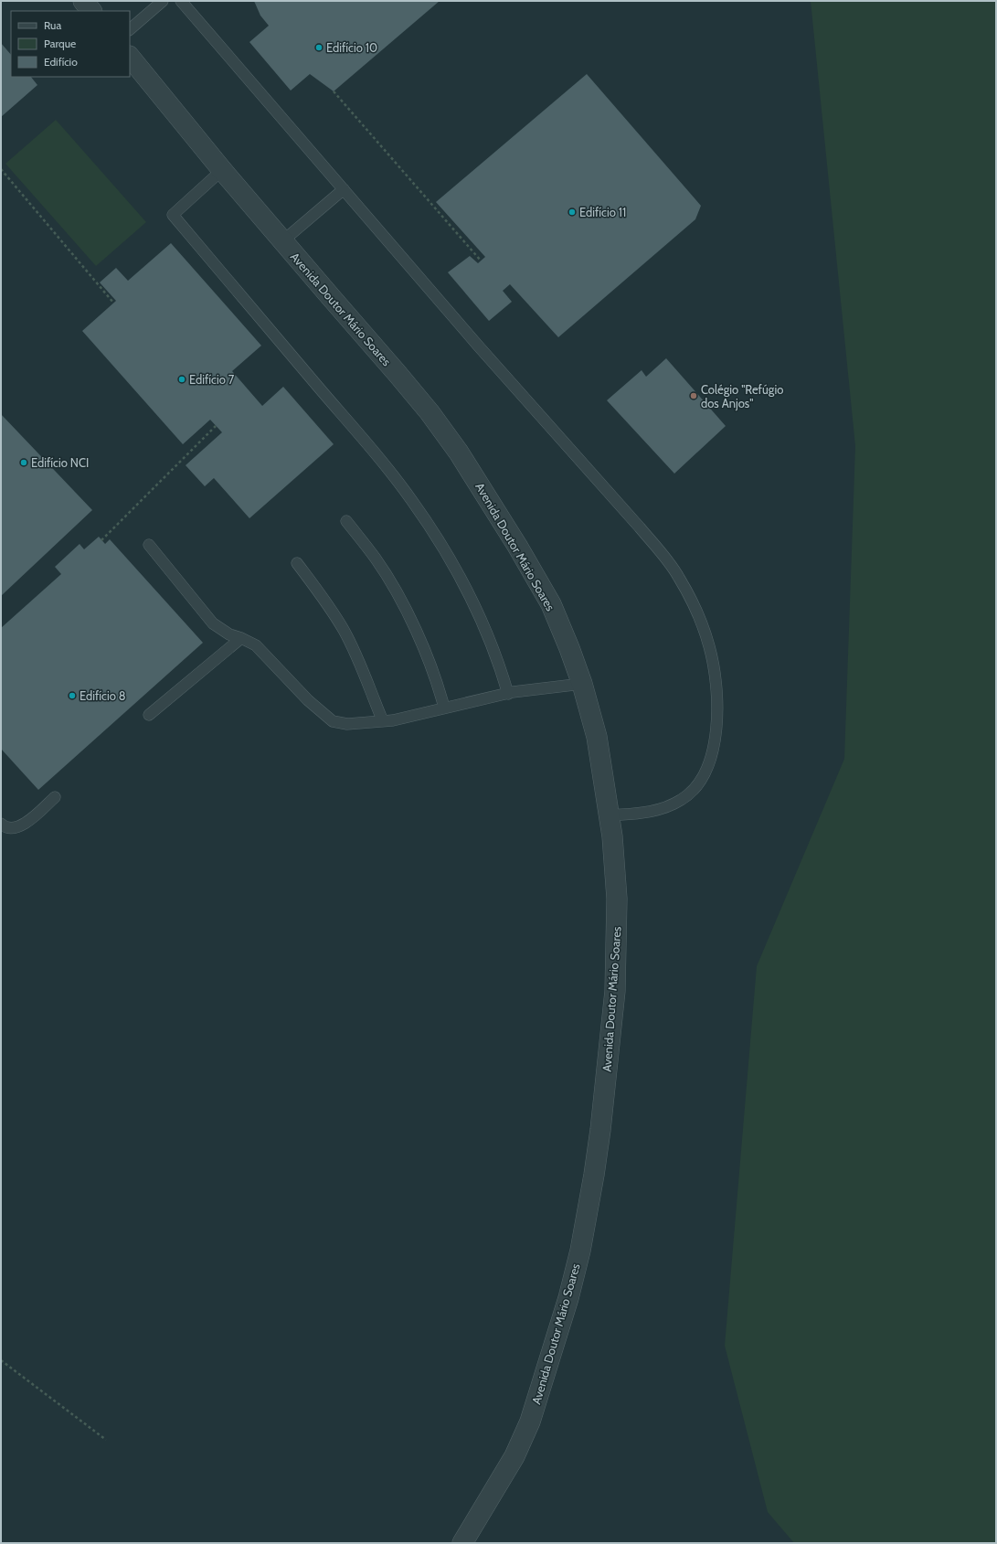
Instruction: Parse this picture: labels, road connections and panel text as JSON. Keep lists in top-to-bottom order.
{
  "streets": {
    "street": ["Avenida Doutor Mário Soares"]
  },
  "places": [
    "Edifício 10",
    "Edifício 11",
    "Edifício 7",
    "Colégio \"Refúgio dos Anjos\"",
    "Edifício NCI",
    "Edifício 8"
  ],
  "legend": ["Rua", "Parque", "Edifício"]
}
